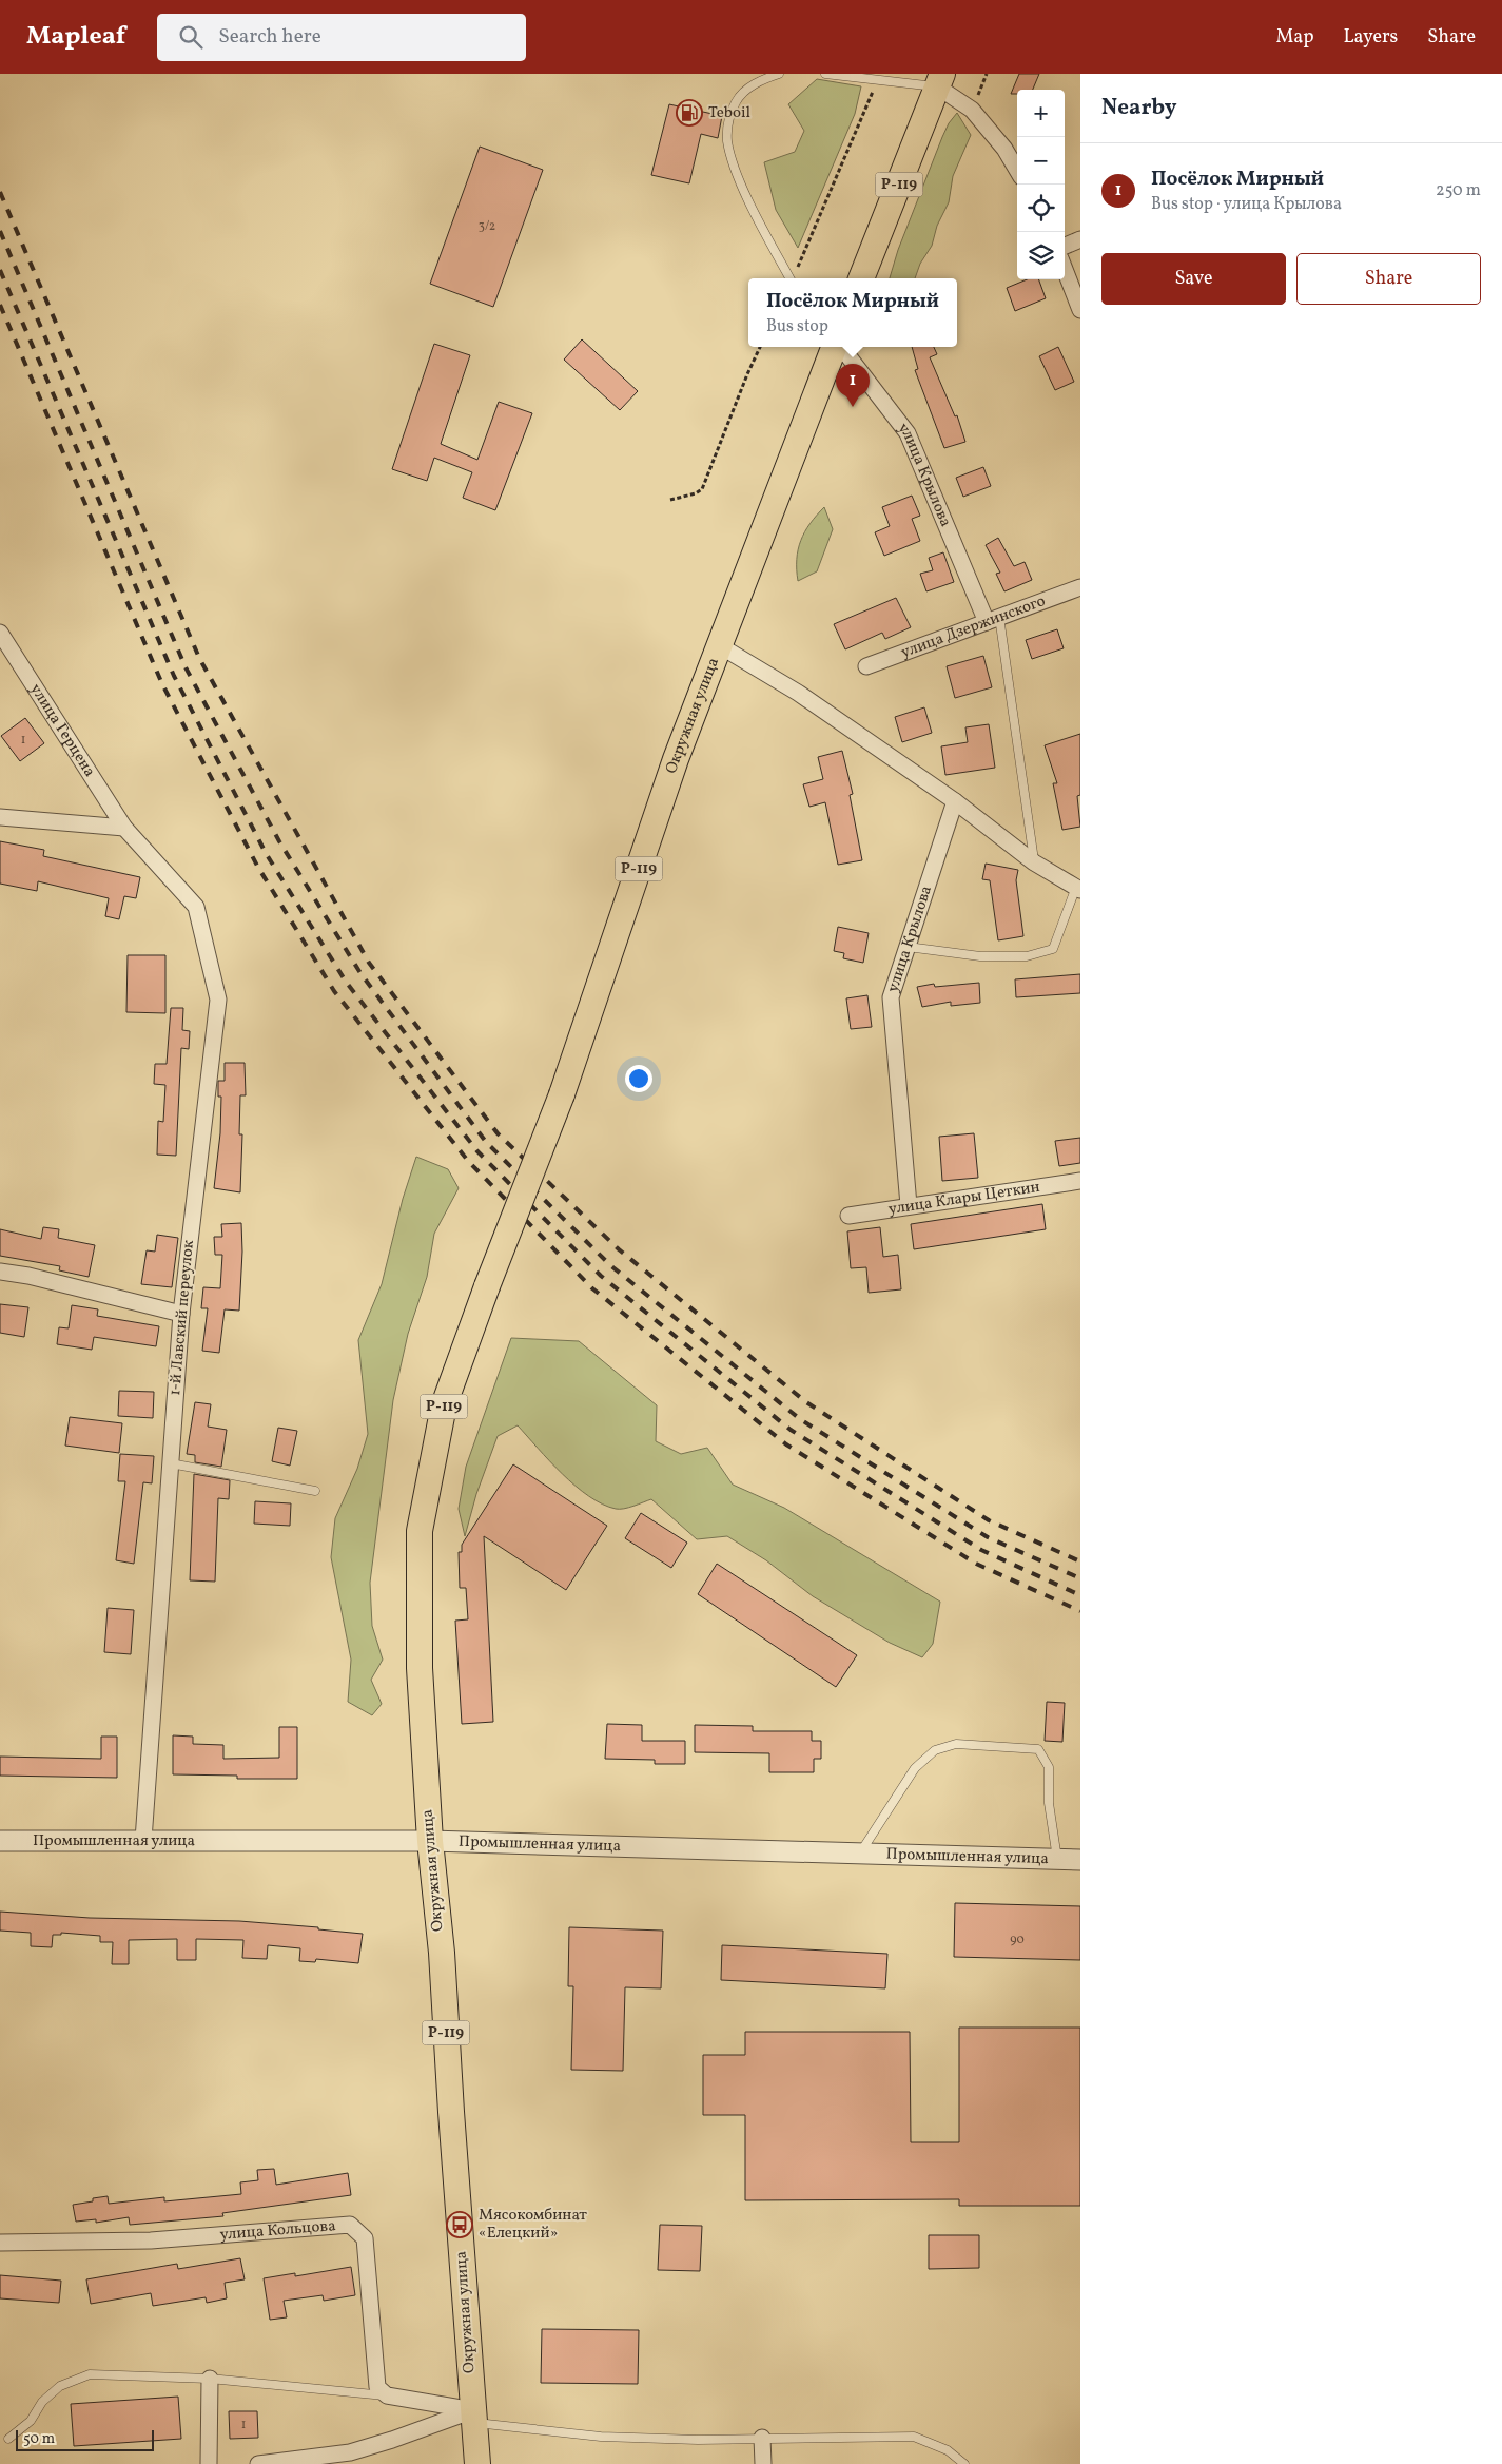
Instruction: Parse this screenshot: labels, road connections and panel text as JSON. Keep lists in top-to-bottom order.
{
  "streets": {
    "highway": ["Р-119", "Окружная улица"],
    "street": [
      "улица Крылова",
      "улица Дзержинского",
      "улица Герцена",
      "улица Клары Цеткин",
      "1-й Лавский переулок",
      "Промышленная улица",
      "улица Кольцова"
    ]
  },
  "crossings": [
    ["улица Крылова", "улица Дзержинского"],
    ["улица Крылова", "улица Клары Цеткин"],
    ["Окружная улица", "Промышленная улица"],
    ["улица Герцена", "1-й Лавский переулок"],
    ["1-й Лавский переулок", "Промышленная улица"]
  ],
  "places": {
    "fuel station": ["Teboil"],
    "bus stop": ["Мясокомбинат «Елецкий»"]
  },
  "house_numbers": [
    "3/2",
    "1",
    "90",
    "1"
  ],
  "scale_bar": "50 m",
  "page": {
    "header": "Mapleaf",
    "search": "Search here",
    "nav": ["Map", "Layers", "Share"],
    "heading": "Nearby",
    "map_buttons": ["+", "−"],
    "list": [
      {
        "mark": "1",
        "name": "Посёлок Мирный",
        "note": "Bus stop · улица Крылова",
        "value": "250 m"
      }
    ],
    "buttons": ["Save", "Share"],
    "popup": ["Посёлок Мирный", "Bus stop"],
    "pins": "1",
    "scale": "50 m"
  }
}
